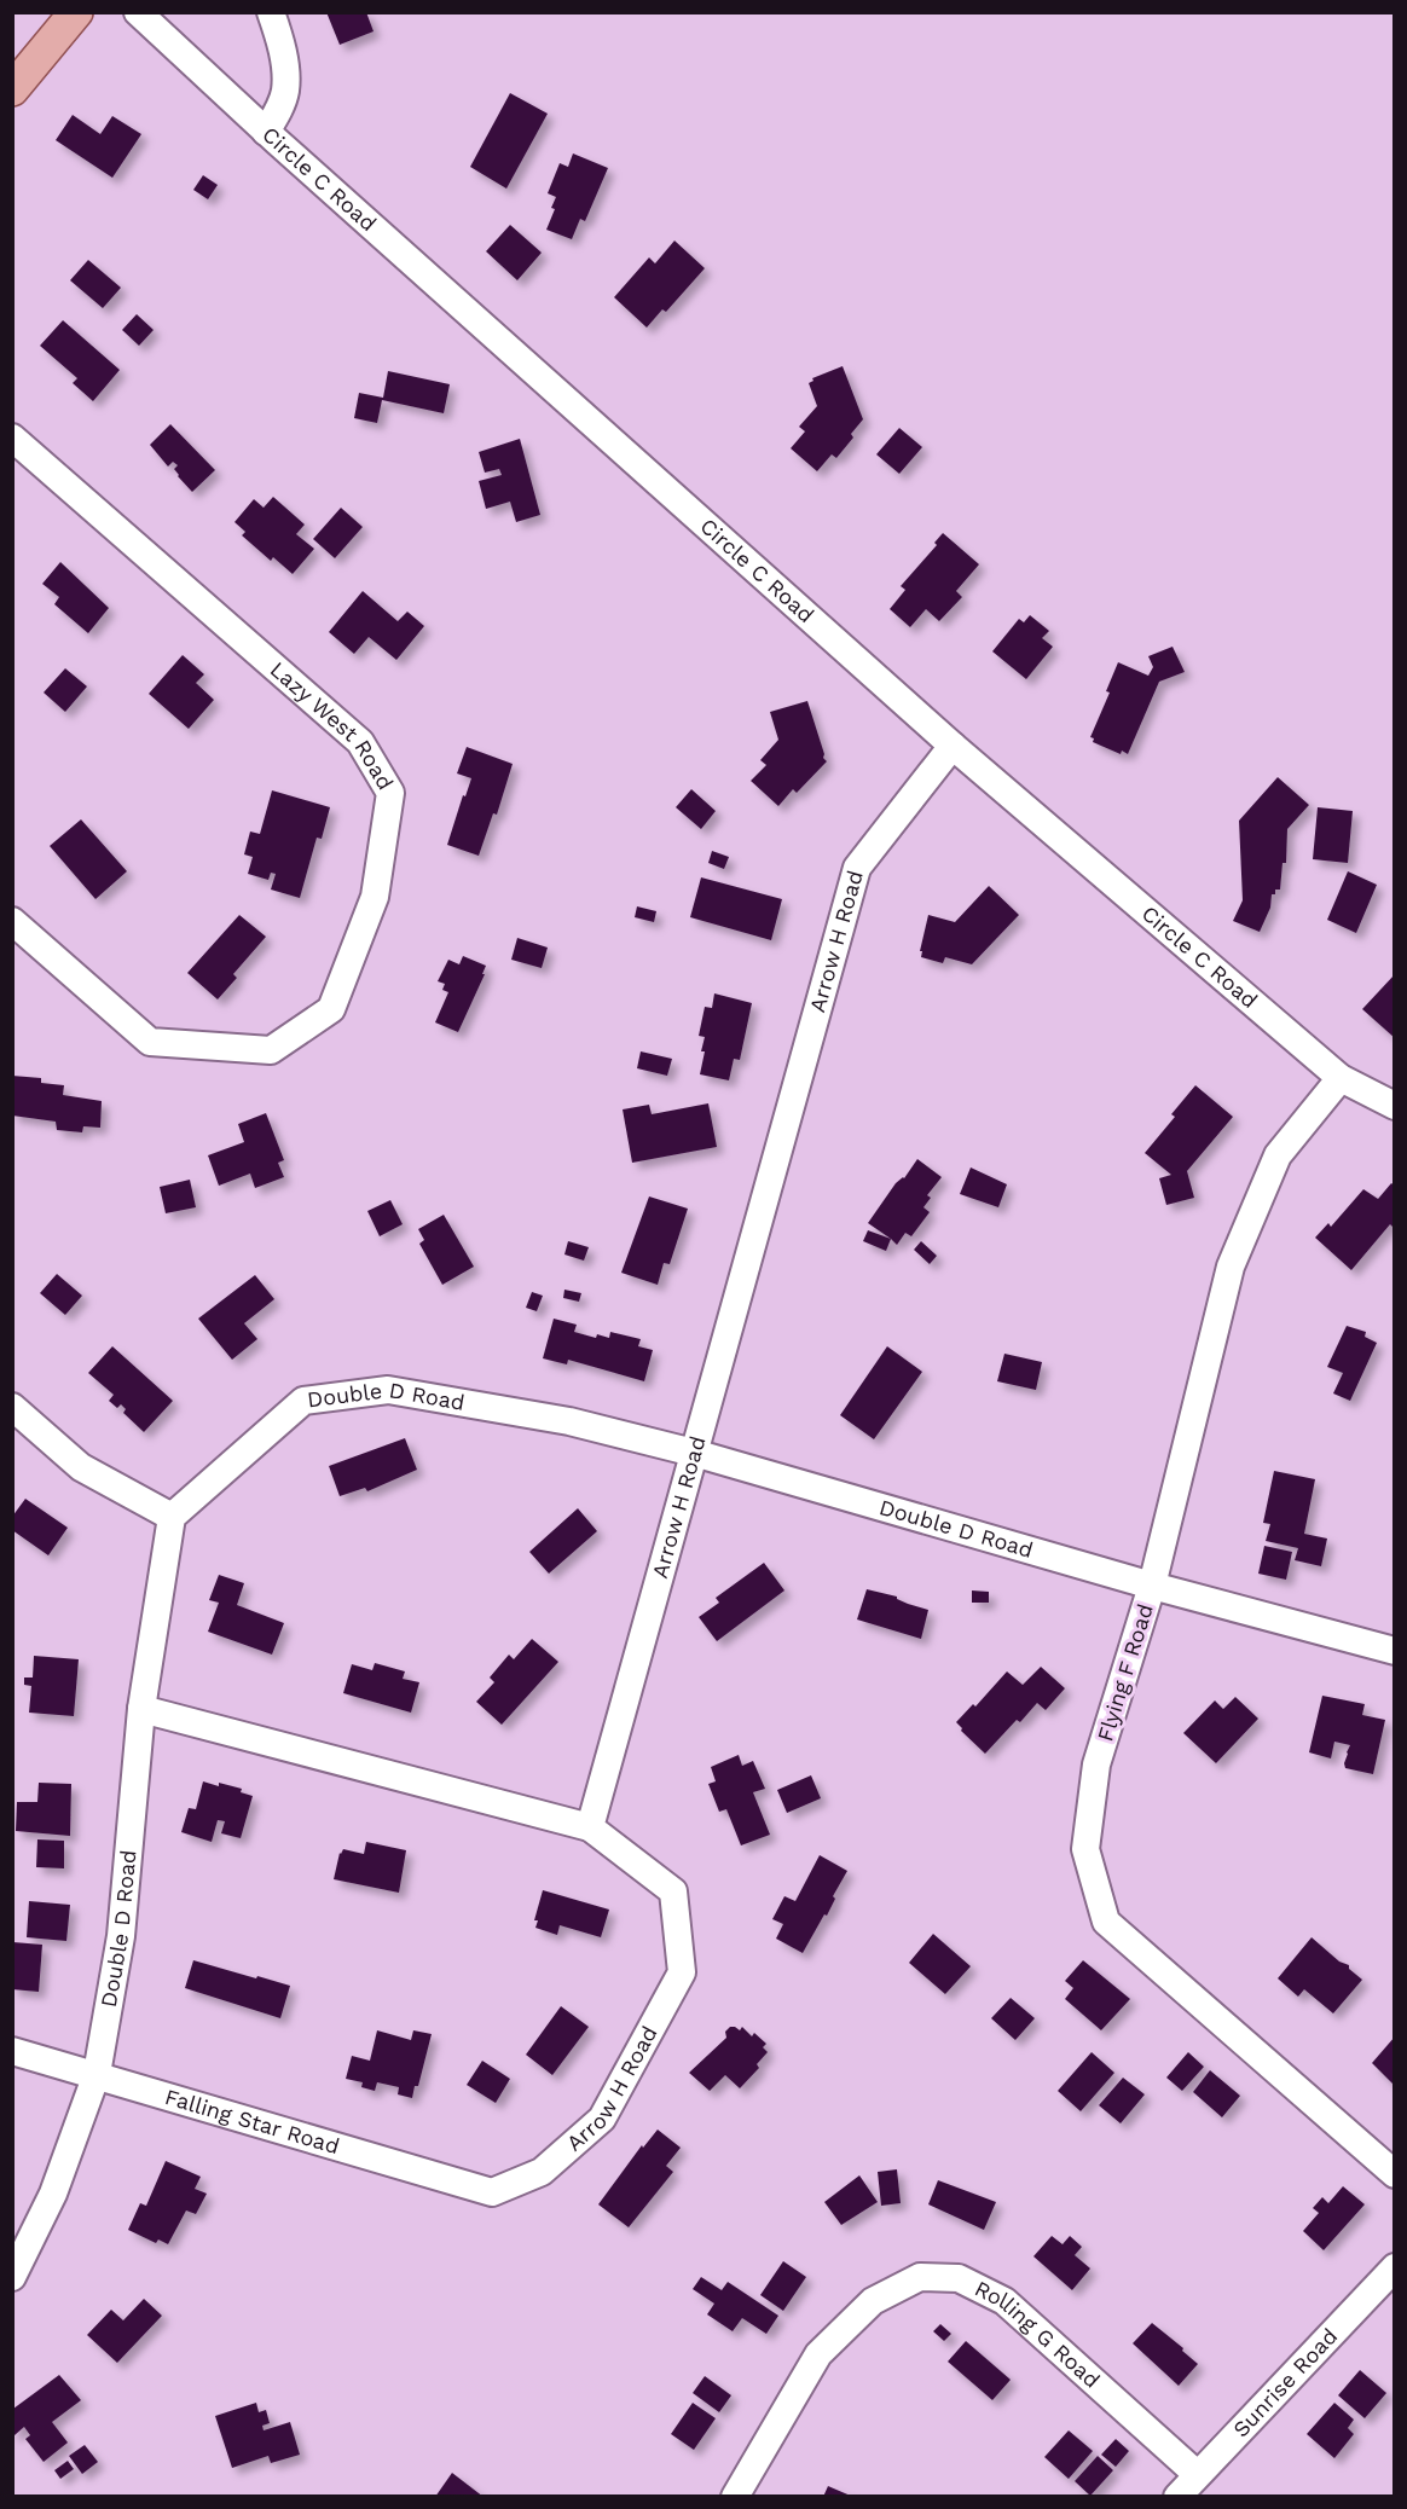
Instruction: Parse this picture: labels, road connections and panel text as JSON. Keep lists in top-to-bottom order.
{
  "streets": {
    "street": [
      "Circle C Road",
      "Lazy West Road",
      "Arrow H Road",
      "Double D Road",
      "Flying F Road",
      "Falling Star Road",
      "Rolling G Road",
      "Sunrise Road"
    ]
  },
  "crossings": [
    ["Circle C Road", "Arrow H Road"],
    ["Circle C Road", "Flying F Road"],
    ["Arrow H Road", "Double D Road"],
    ["Arrow H Road", "Falling Star Road"],
    ["Double D Road", "Flying F Road"],
    ["Double D Road", "Falling Star Road"],
    ["Rolling G Road", "Sunrise Road"]
  ]
}
